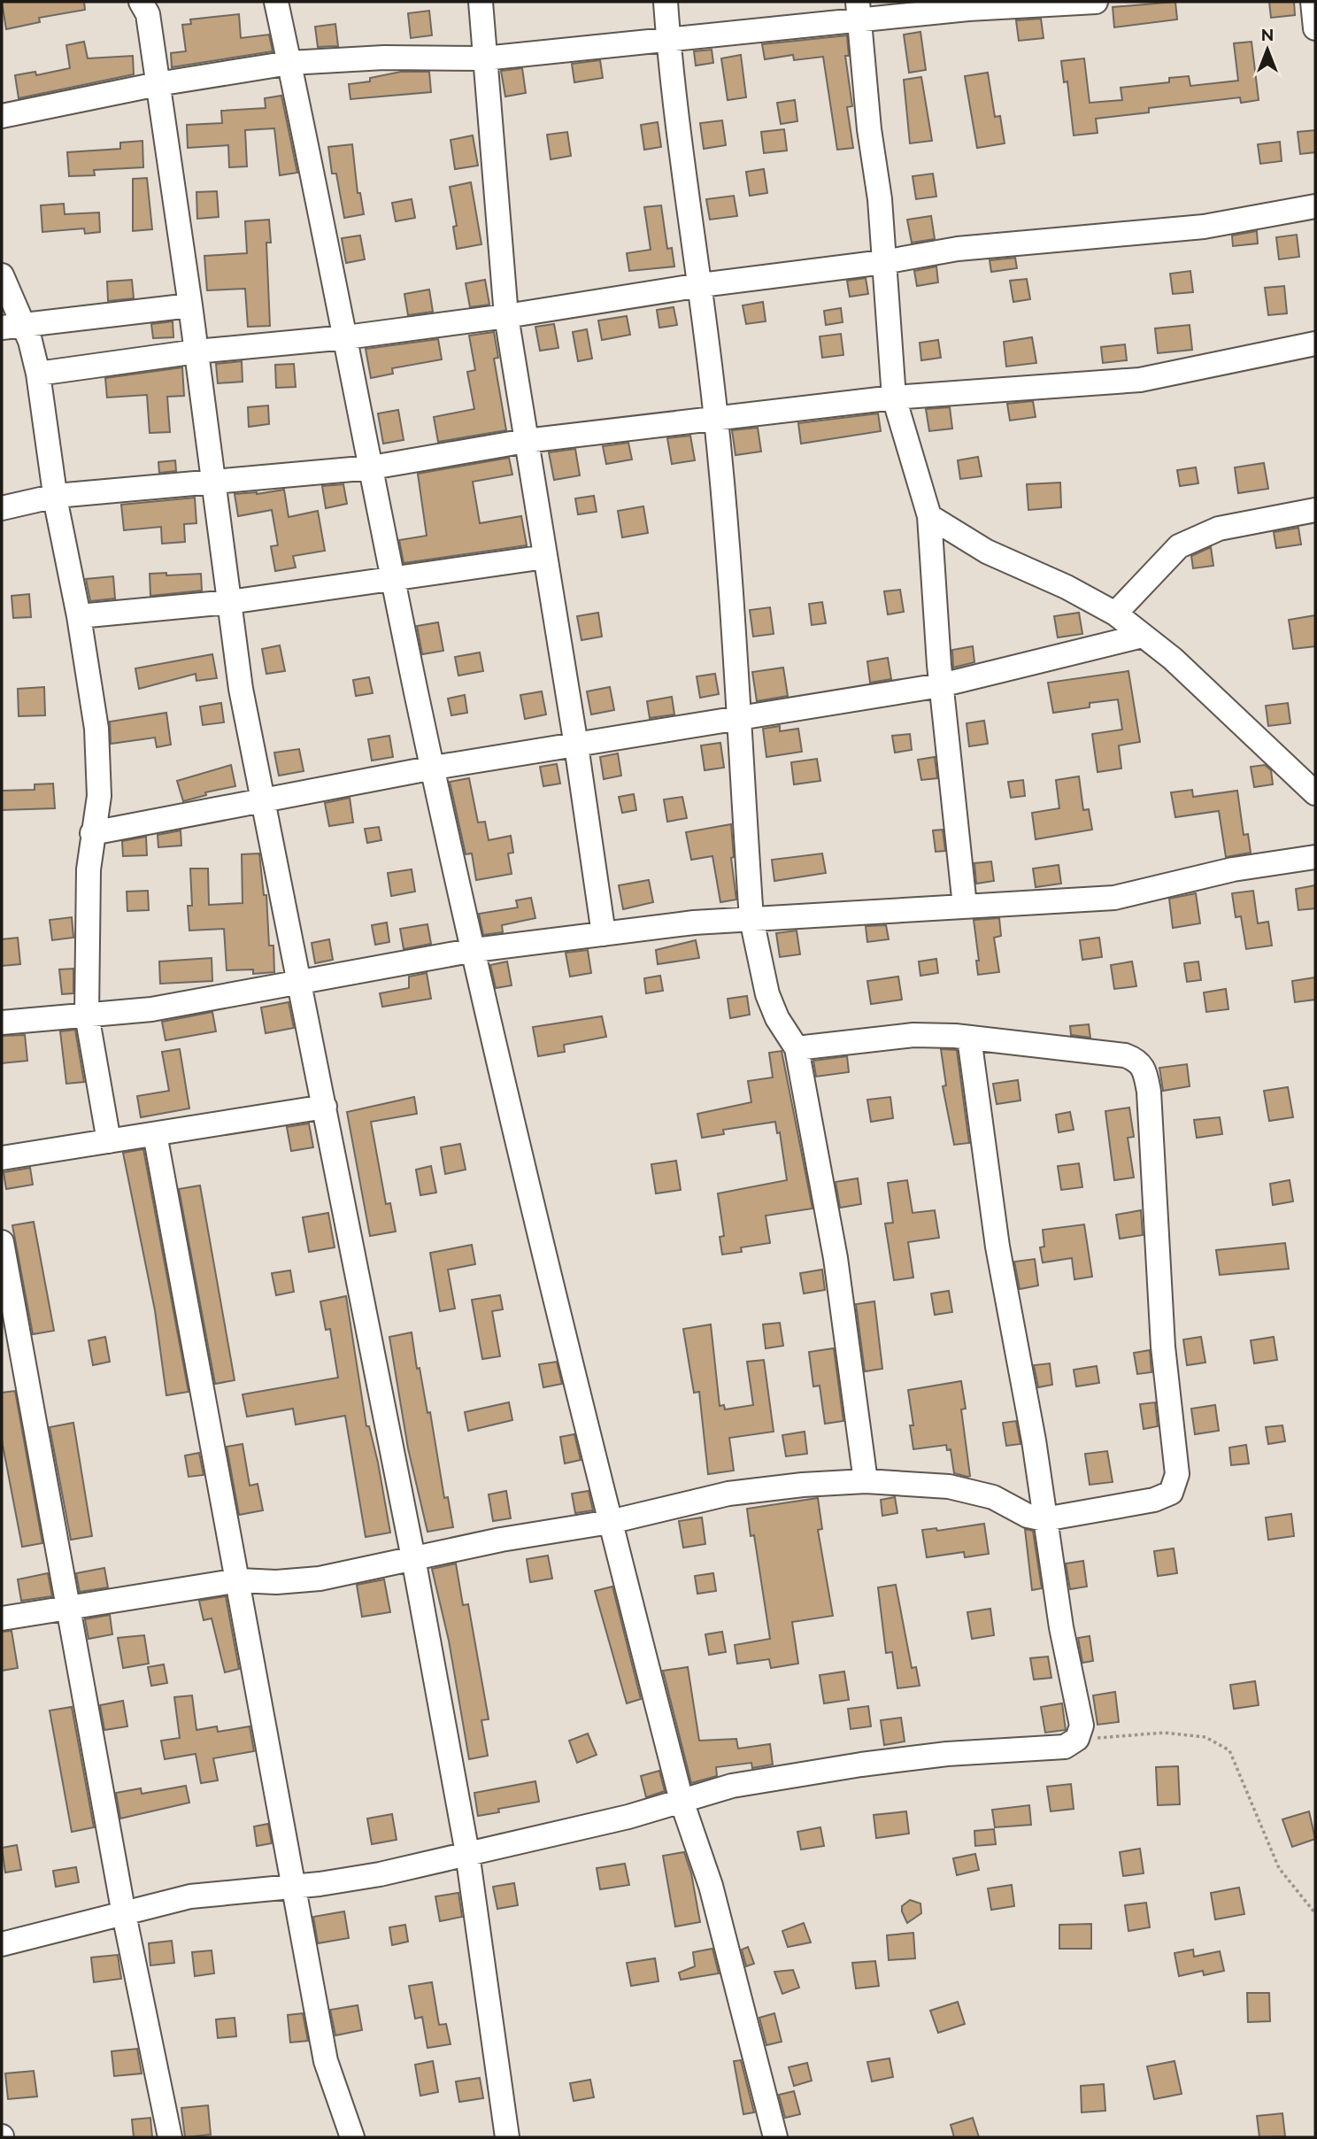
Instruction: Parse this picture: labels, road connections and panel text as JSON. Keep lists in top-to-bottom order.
{
  "north": "top"
}
